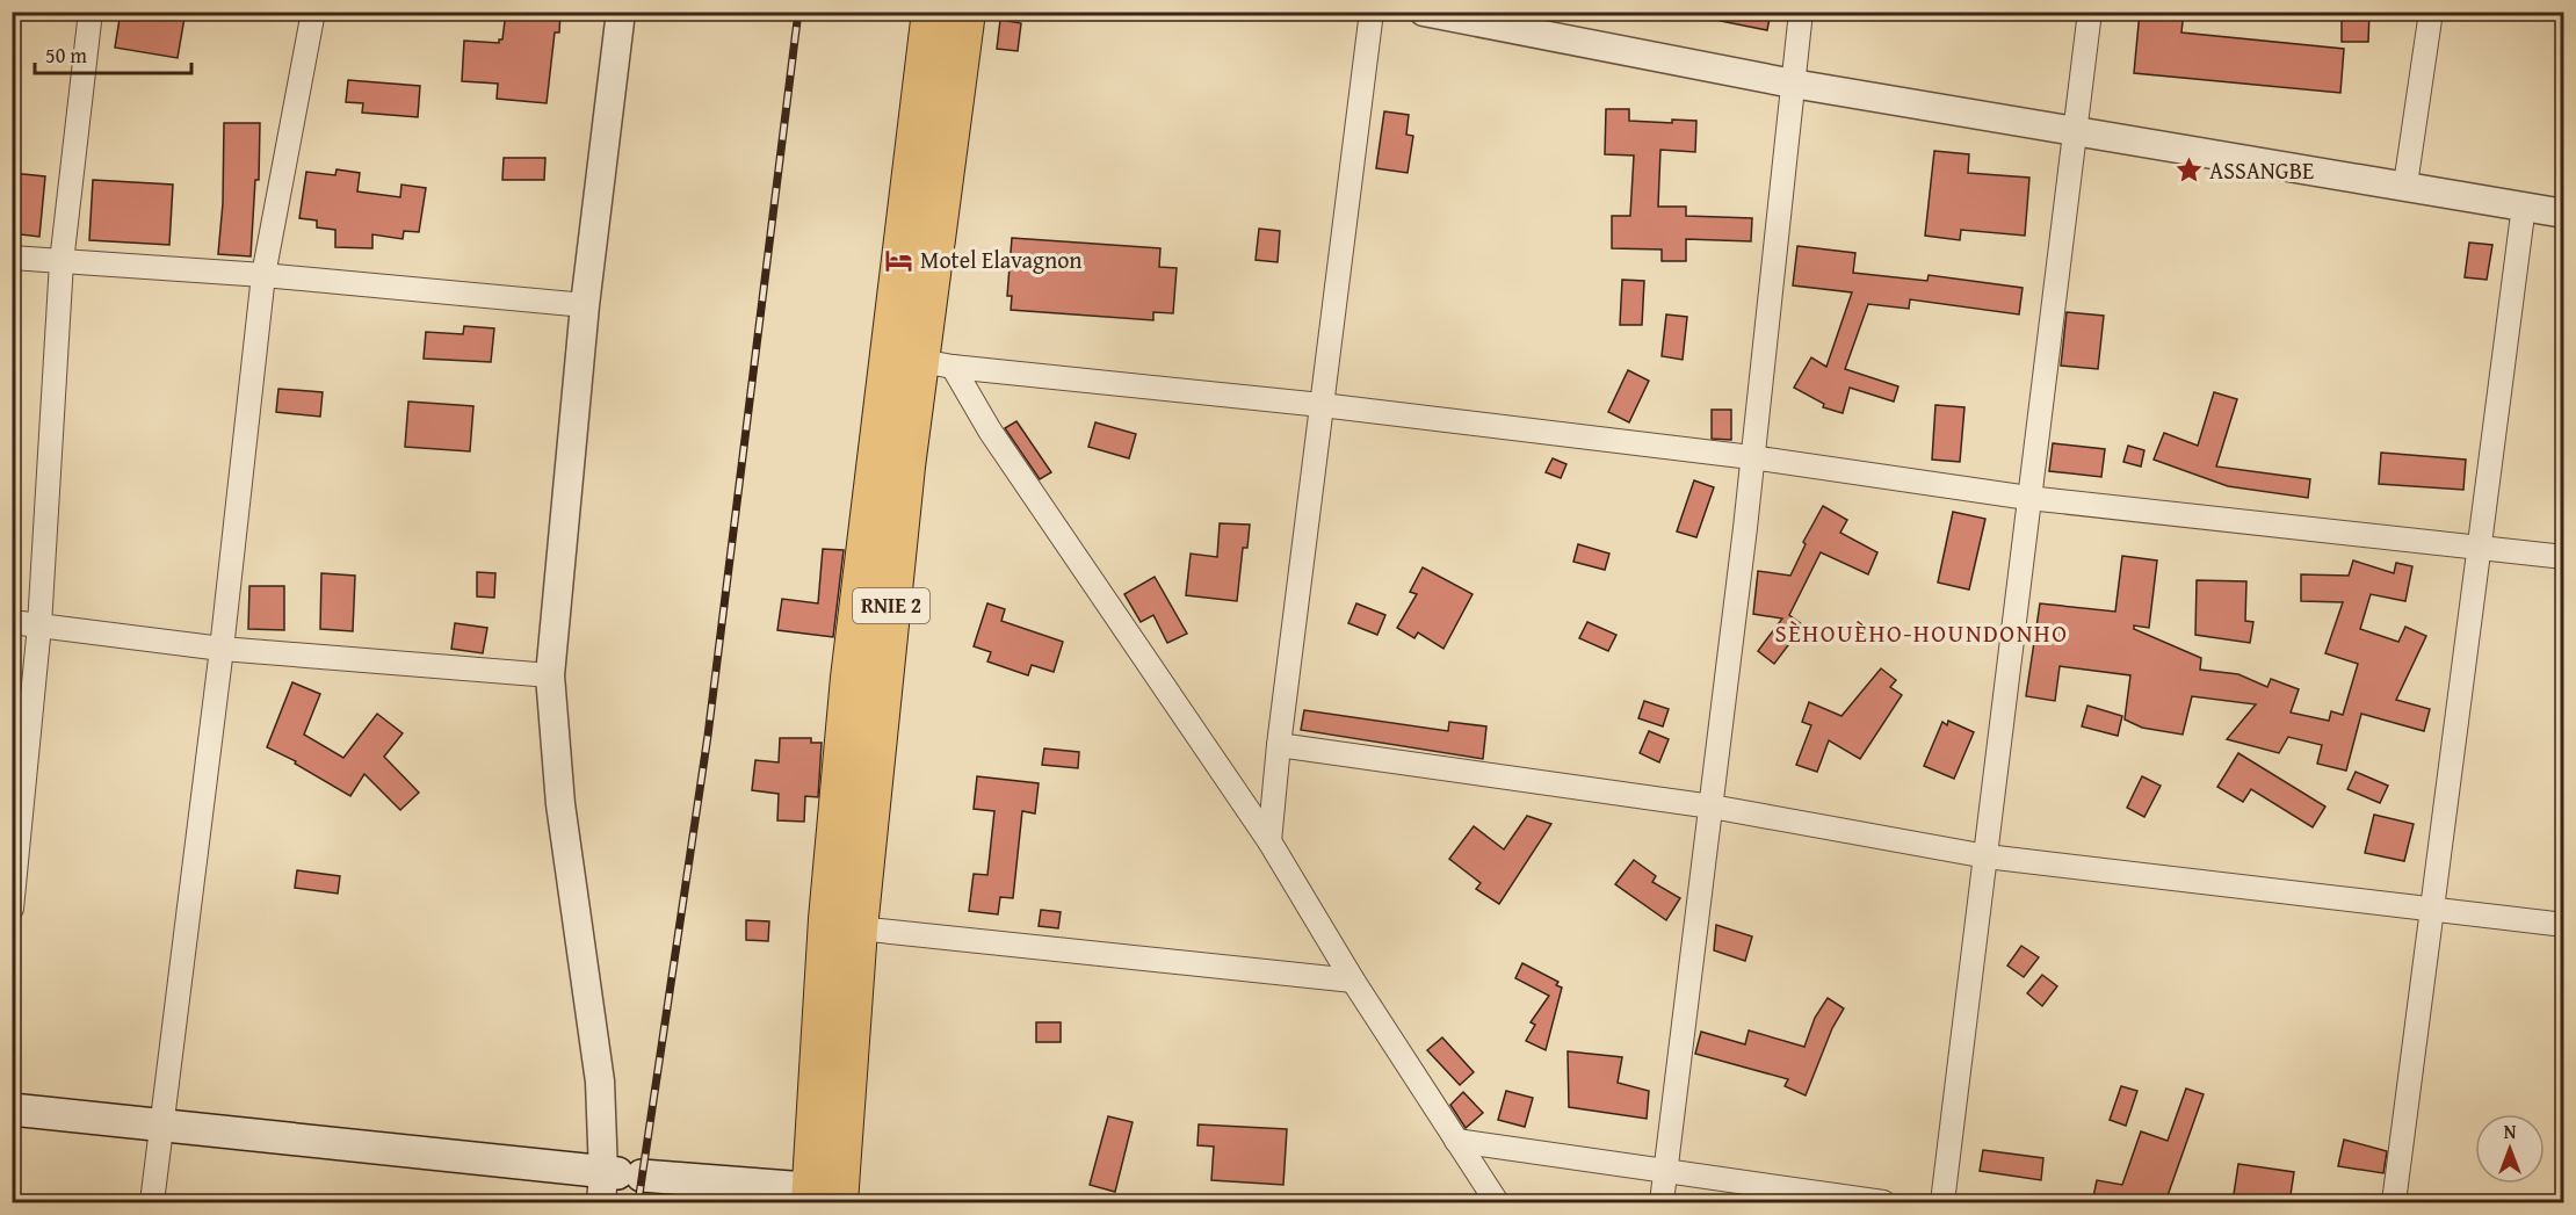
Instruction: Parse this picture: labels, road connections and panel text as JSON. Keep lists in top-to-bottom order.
{
  "streets": {
    "highway": ["RNIE 2"]
  },
  "districts": ["SÈHOUÈHO-HOUNDONHO"],
  "places": {
    "place": ["ASSANGBE"],
    "hotel": ["Motel Elavagnon"]
  },
  "scale_bar": "50 m",
  "north": "top"
}
